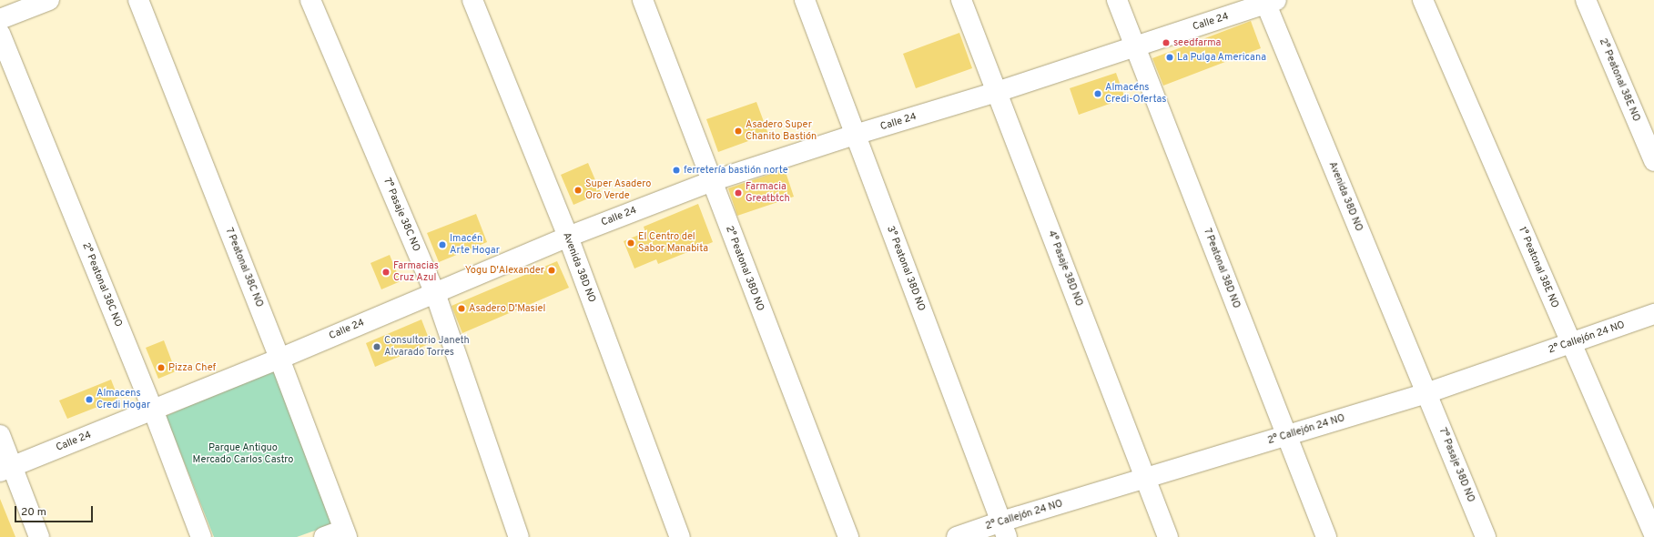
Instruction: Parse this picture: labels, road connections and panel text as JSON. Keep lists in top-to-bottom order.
{
  "streets": {
    "street": [
      "Calle 24",
      "2° Peatonal 38E NO",
      "Avenida 38D NO",
      "7° Pasaje 38C NO",
      "7 Peatonal 38C NO",
      "1° Peatonal 38E NO",
      "2° Peatonal 38D NO",
      "3° Peatonal 38D NO",
      "4° Pasaje 38D NO",
      "7 Peatonal 38D NO",
      "2° Peatonal 38C NO",
      "2° Callejón 24 NO",
      "7° Pasaje 38D NO"
    ]
  },
  "crossings": [
    ["Calle 24", "Avenida 38D NO"],
    ["Calle 24", "7° Pasaje 38C NO"],
    ["Calle 24", "7 Peatonal 38C NO"],
    ["Calle 24", "2° Peatonal 38D NO"],
    ["Calle 24", "3° Peatonal 38D NO"],
    ["Calle 24", "4° Pasaje 38D NO"],
    ["Calle 24", "7 Peatonal 38D NO"],
    ["Calle 24", "2° Peatonal 38C NO"],
    ["Avenida 38D NO", "2° Callejón 24 NO"],
    ["Avenida 38D NO", "7° Pasaje 38D NO"],
    ["1° Peatonal 38E NO", "2° Callejón 24 NO"],
    ["3° Peatonal 38D NO", "2° Callejón 24 NO"],
    ["4° Pasaje 38D NO", "2° Callejón 24 NO"],
    ["7 Peatonal 38D NO", "2° Callejón 24 NO"],
    ["2° Callejón 24 NO", "7° Pasaje 38D NO"]
  ],
  "parks": ["Parque Antiguo Mercado Carlos Castro"],
  "places": [
    "seedfarma",
    "La Pulga Americana",
    "Almacéns Credi-Ofertas",
    "Asadero Super Chanito Bastión",
    "ferretería bastión norte",
    "Super Asadero Oro Verde",
    "Farmacia Greatbtch",
    "El Centro del Sabor Manabita",
    "Imacén Arte Hogar",
    "Yogu D'Alexander",
    "Farmacias Cruz Azul",
    "Asadero D'Masiel",
    "Consultorio Janeth Alvarado Torres",
    "Pizza Chef",
    "Almacens Credi Hogar"
  ],
  "scale_bar": "20 m"
}
